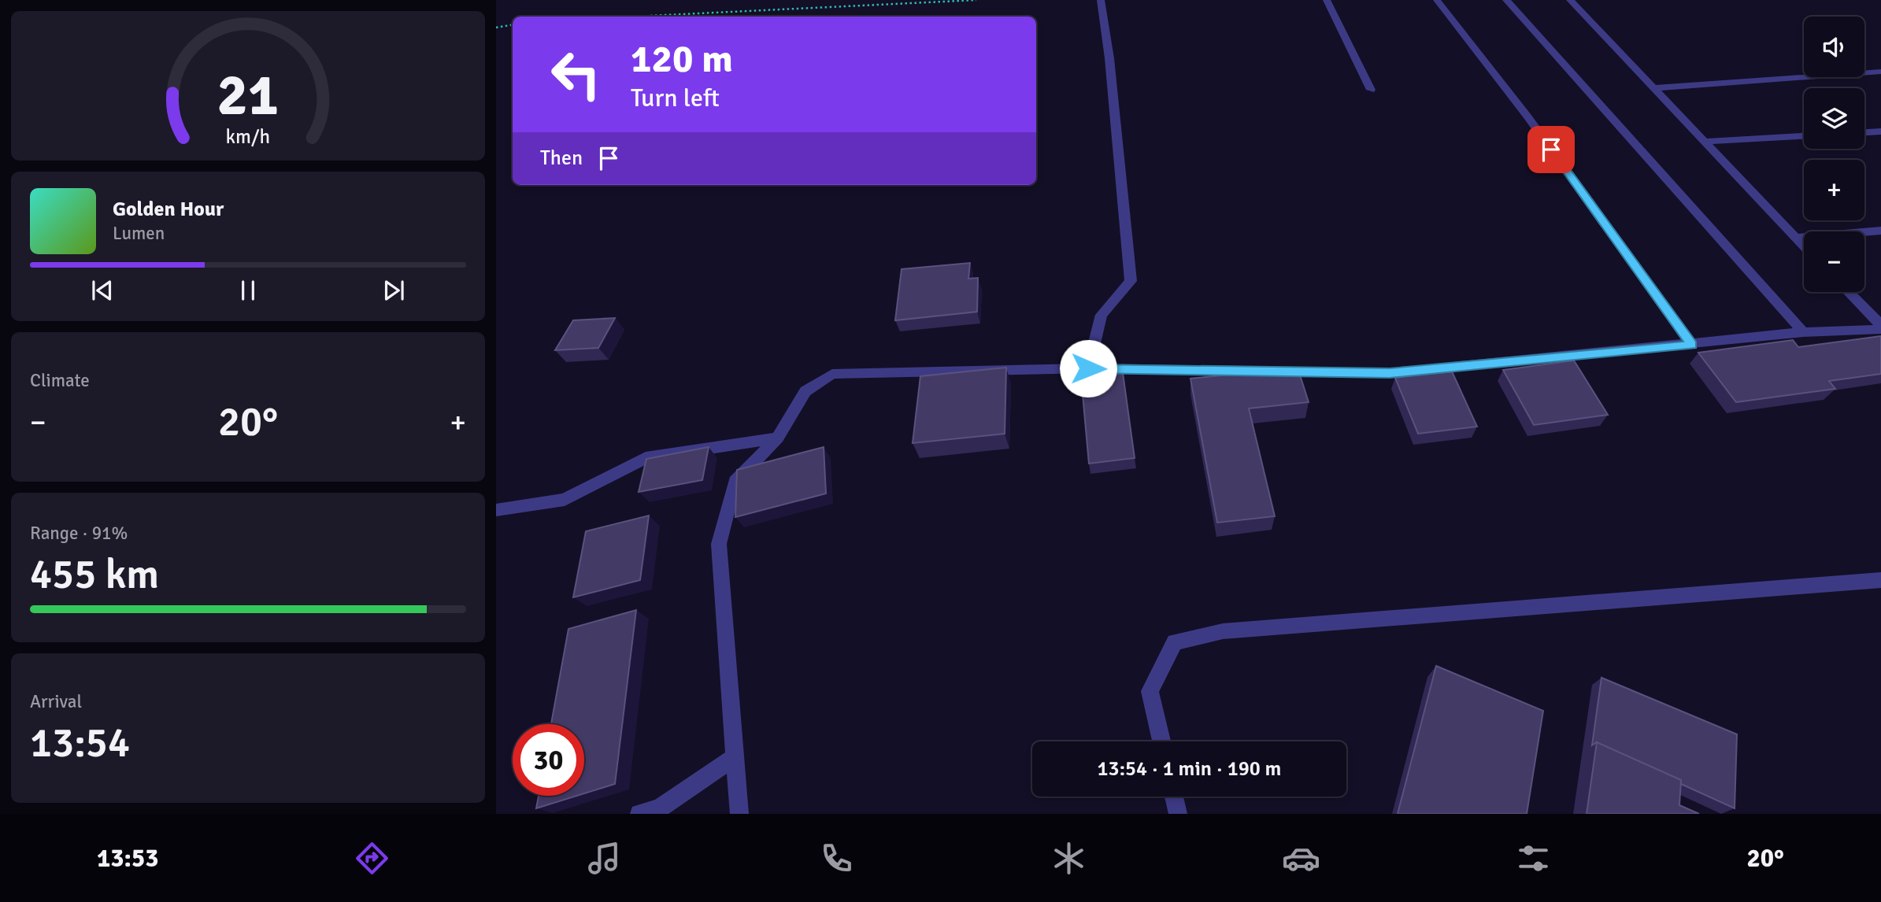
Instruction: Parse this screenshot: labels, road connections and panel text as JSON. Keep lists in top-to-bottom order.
{
  "page": {
    "map_buttons": ["+", "−"],
    "turn": ["120 m", "Turn left"],
    "then": "Then",
    "song": ["Golden Hour", "Lumen"],
    "tile": [
      "Climate",
      ["Range · 91%", "455 km"],
      ["Arrival", "13:54"]
    ],
    "heat": ["−", "20°", "+"],
    "limit": "30",
    "trip": "13:54 · 1 min · 190 m",
    "tabs": ["13:53", "20°"],
    "gauge": ["21", "km/h"]
  }
}
